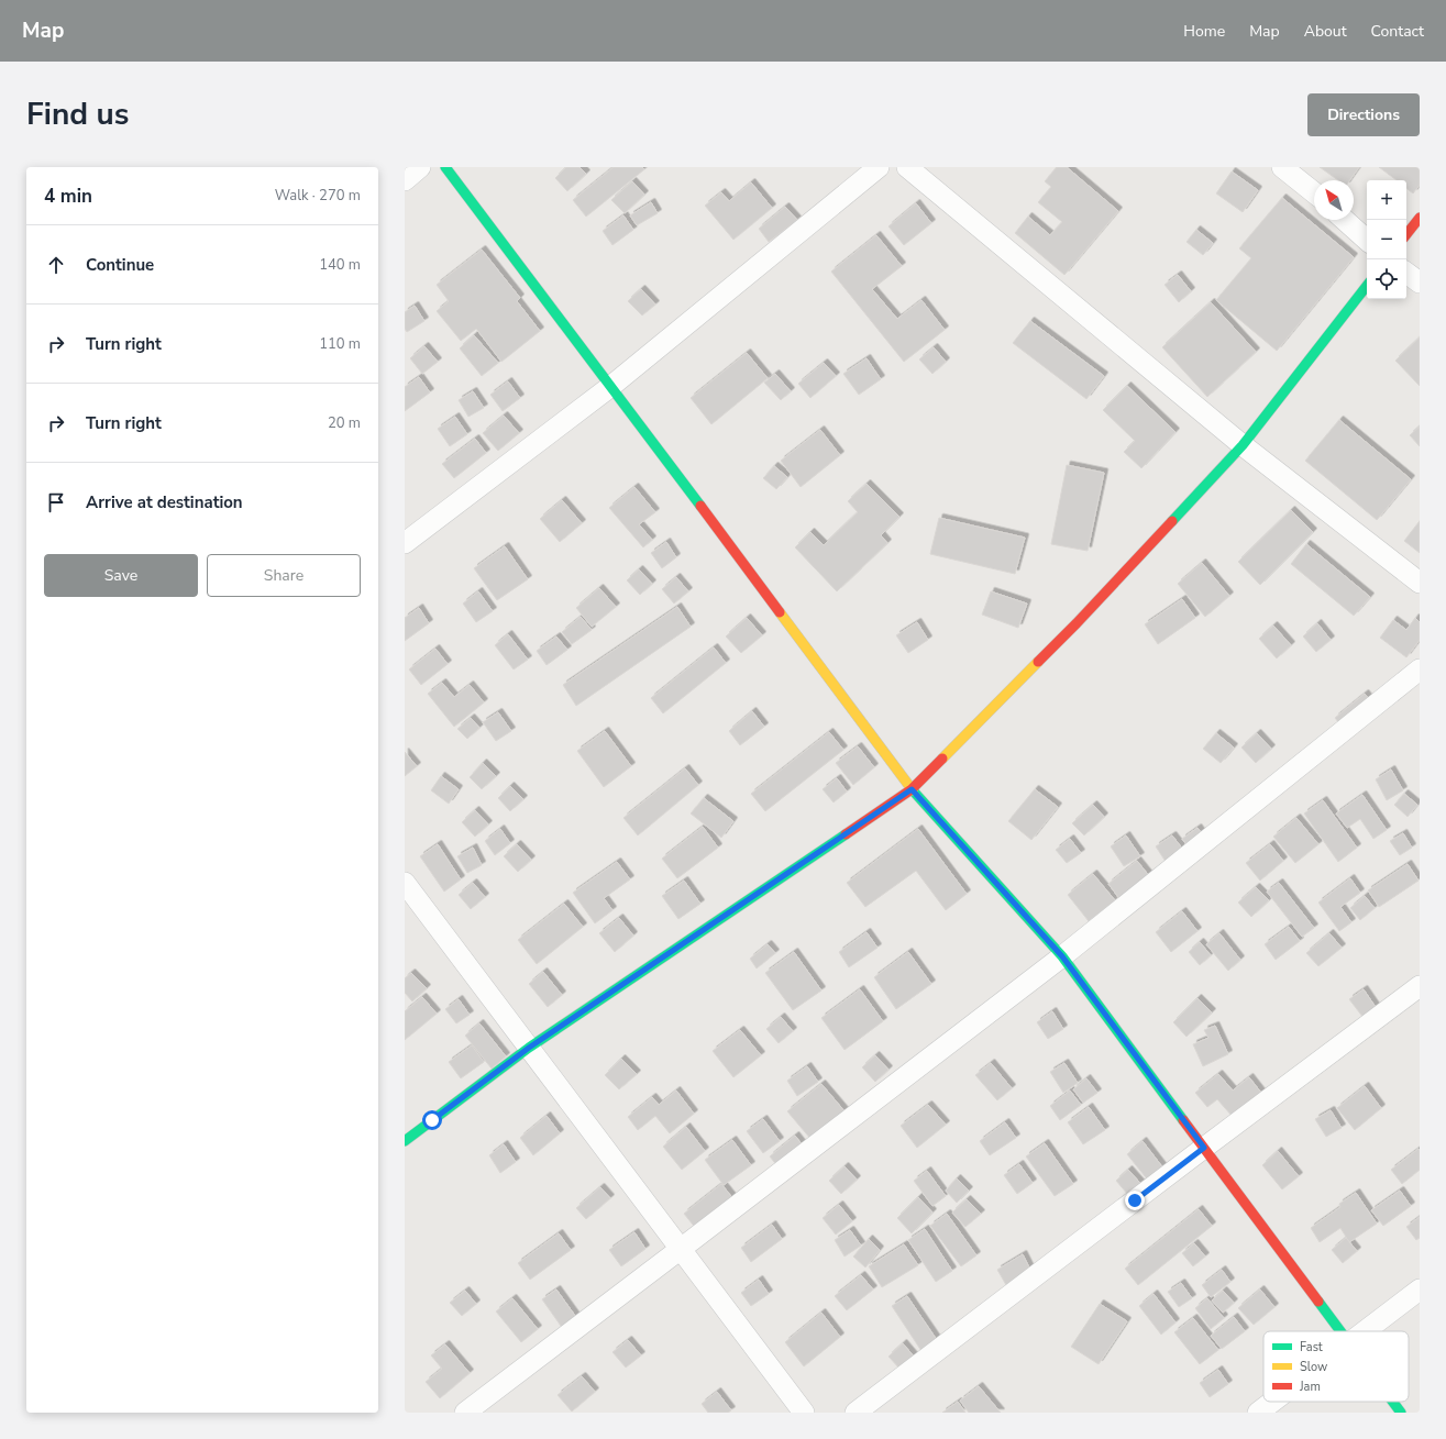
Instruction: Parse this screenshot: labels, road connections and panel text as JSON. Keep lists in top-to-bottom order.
{
  "legend": ["Fast", "Slow", "Jam"],
  "north": "top left",
  "page": {
    "header": "Map",
    "nav": [
      "Home",
      "Map",
      "About",
      "Contact"
    ],
    "title": "Find us",
    "buttons": [
      "Directions",
      ["Save", "Share"]
    ],
    "heading": ["4 min", "Walk · 270 m"],
    "map_buttons": ["+", "−"],
    "list": [
      ["Continue", "140 m"],
      ["Turn right", "110 m"],
      ["Turn right", "20 m"],
      "Arrive at destination"
    ]
  }
}
